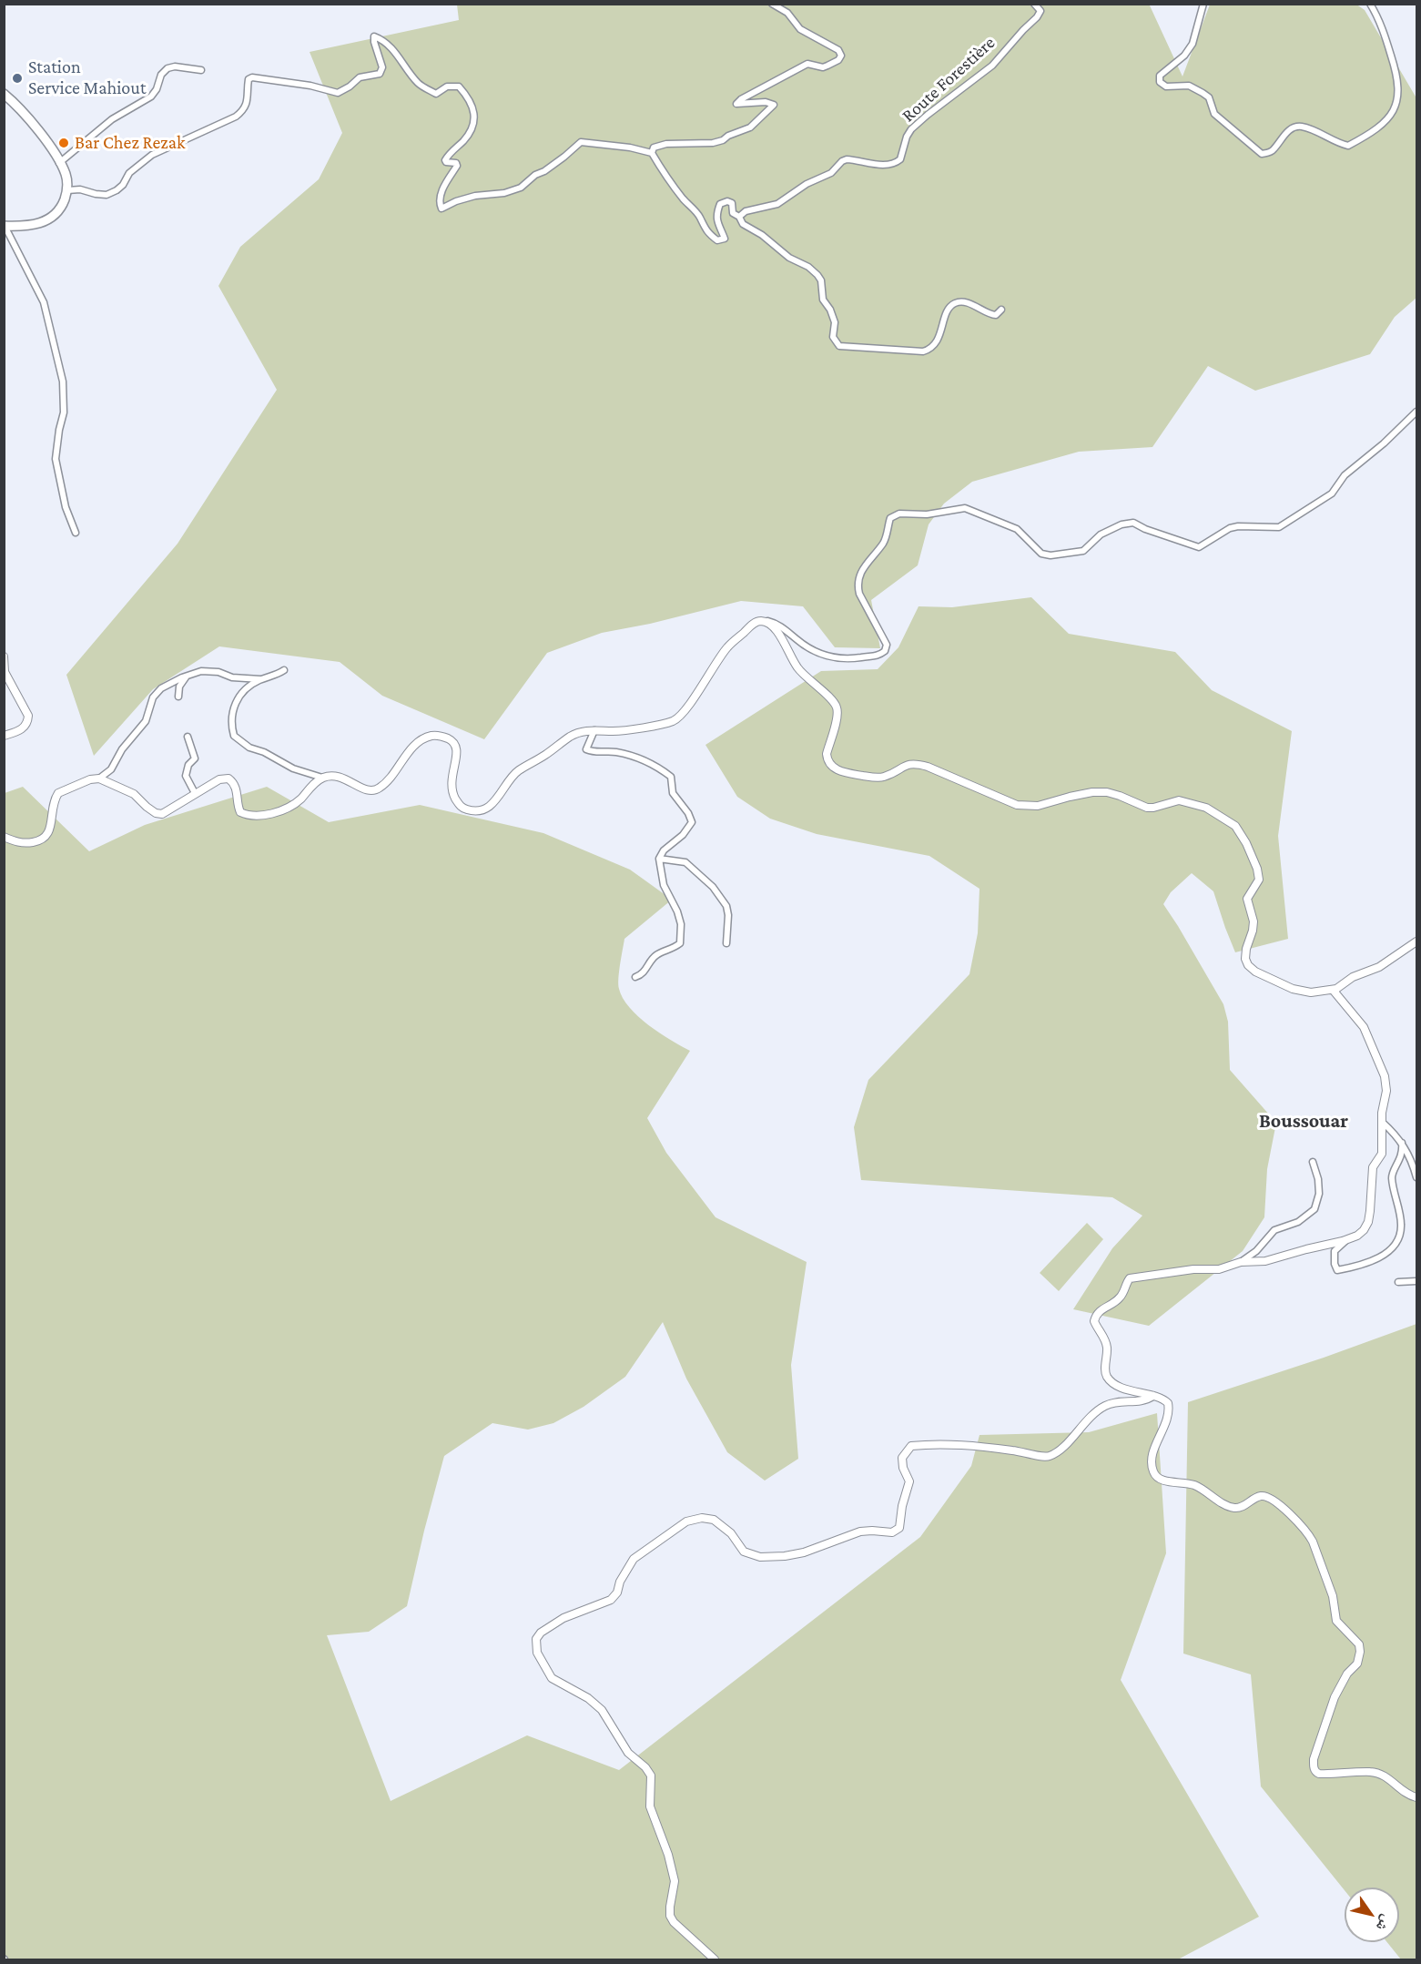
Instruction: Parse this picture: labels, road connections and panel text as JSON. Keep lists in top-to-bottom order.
{
  "streets": {
    "street": ["Route Forestière"]
  },
  "districts": ["Boussouar"],
  "places": ["Station Service Mahiout", "Bar Chez Rezak"],
  "north": "bottom right"
}
